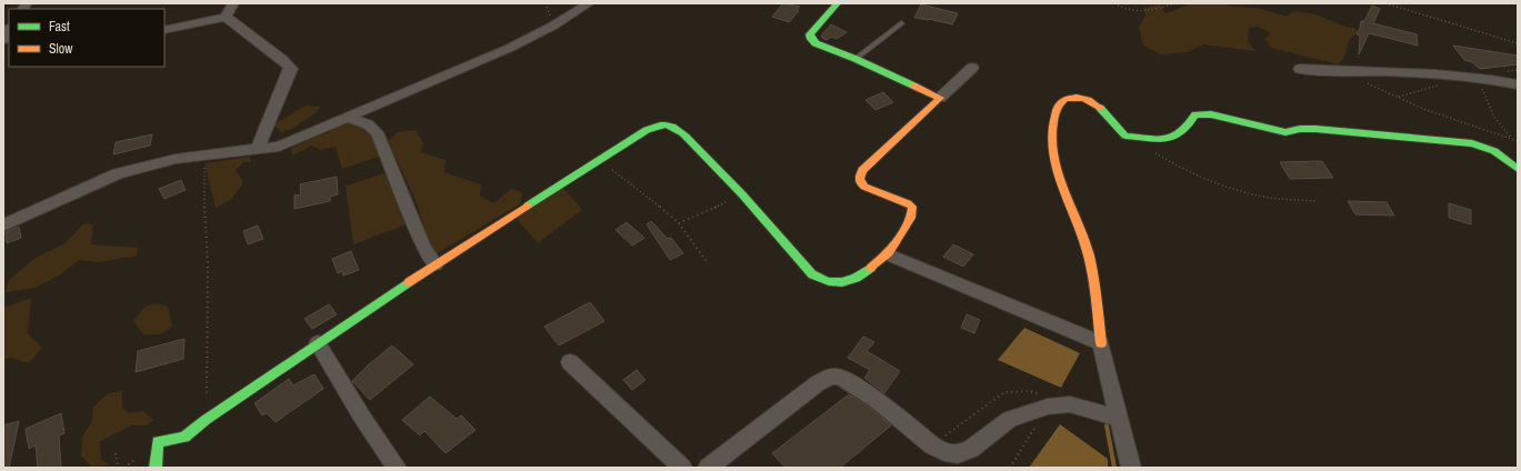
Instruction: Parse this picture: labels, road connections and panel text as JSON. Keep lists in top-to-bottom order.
{
  "legend": ["Fast", "Slow"]
}
